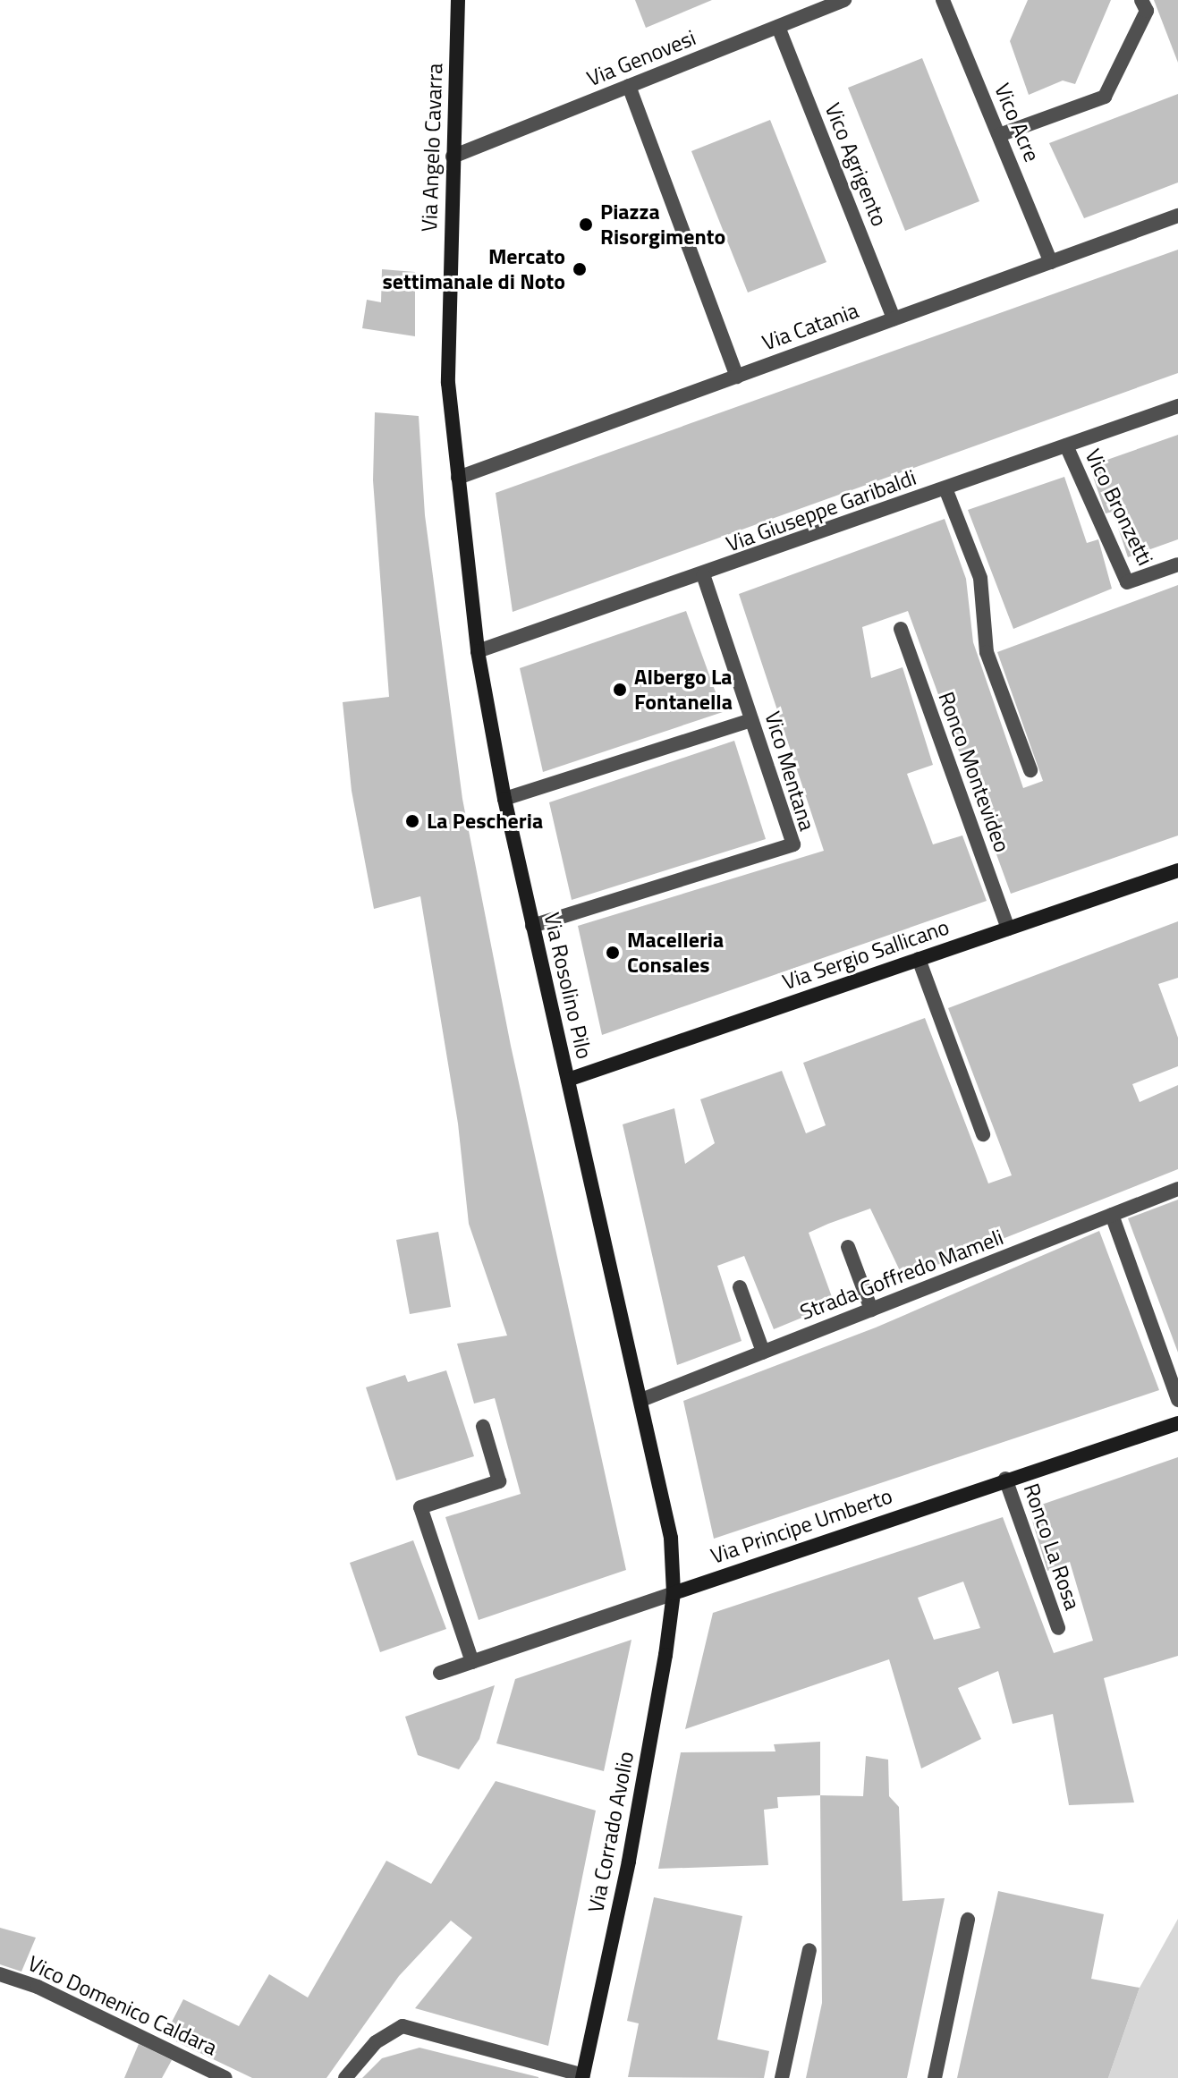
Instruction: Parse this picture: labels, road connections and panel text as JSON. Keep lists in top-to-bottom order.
{
  "streets": {
    "main road": [
      "Via Angelo Cavarra",
      "Via Sergio Sallicano",
      "Via Rosolino Pilo",
      "Via Principe Umberto",
      "Via Corrado Avolio"
    ],
    "street": [
      "Via Genovesi",
      "Vico Acre",
      "Vico Agrigento",
      "Via Catania",
      "Vico Bronzetti",
      "Via Giuseppe Garibaldi",
      "Vico Mentana",
      "Ronco Montevideo",
      "Strada Goffredo Mameli",
      "Ronco La Rosa",
      "Vico Domenico Caldara"
    ]
  },
  "crossings": [
    ["Via Genovesi", "Via Angelo Cavarra"],
    ["Via Genovesi", "Vico Agrigento"],
    ["Vico Acre", "Via Catania"],
    ["Via Angelo Cavarra", "Via Rosolino Pilo"],
    ["Vico Agrigento", "Via Catania"],
    ["Via Catania", "Via Rosolino Pilo"],
    ["Vico Bronzetti", "Via Giuseppe Garibaldi"],
    ["Via Giuseppe Garibaldi", "Vico Mentana"],
    ["Via Giuseppe Garibaldi", "Via Rosolino Pilo"],
    ["Vico Mentana", "Via Rosolino Pilo"],
    ["Ronco Montevideo", "Via Sergio Sallicano"],
    ["Via Sergio Sallicano", "Via Rosolino Pilo"],
    ["Via Rosolino Pilo", "Strada Goffredo Mameli"],
    ["Via Rosolino Pilo", "Via Principe Umberto"],
    ["Via Rosolino Pilo", "Via Corrado Avolio"],
    ["Via Principe Umberto", "Ronco La Rosa"],
    ["Via Principe Umberto", "Via Corrado Avolio"]
  ],
  "places": [
    "Piazza Risorgimento",
    "Mercato settimanale di Noto",
    "Albergo La Fontanella",
    "La Pescheria",
    "Macelleria Consales"
  ]
}
